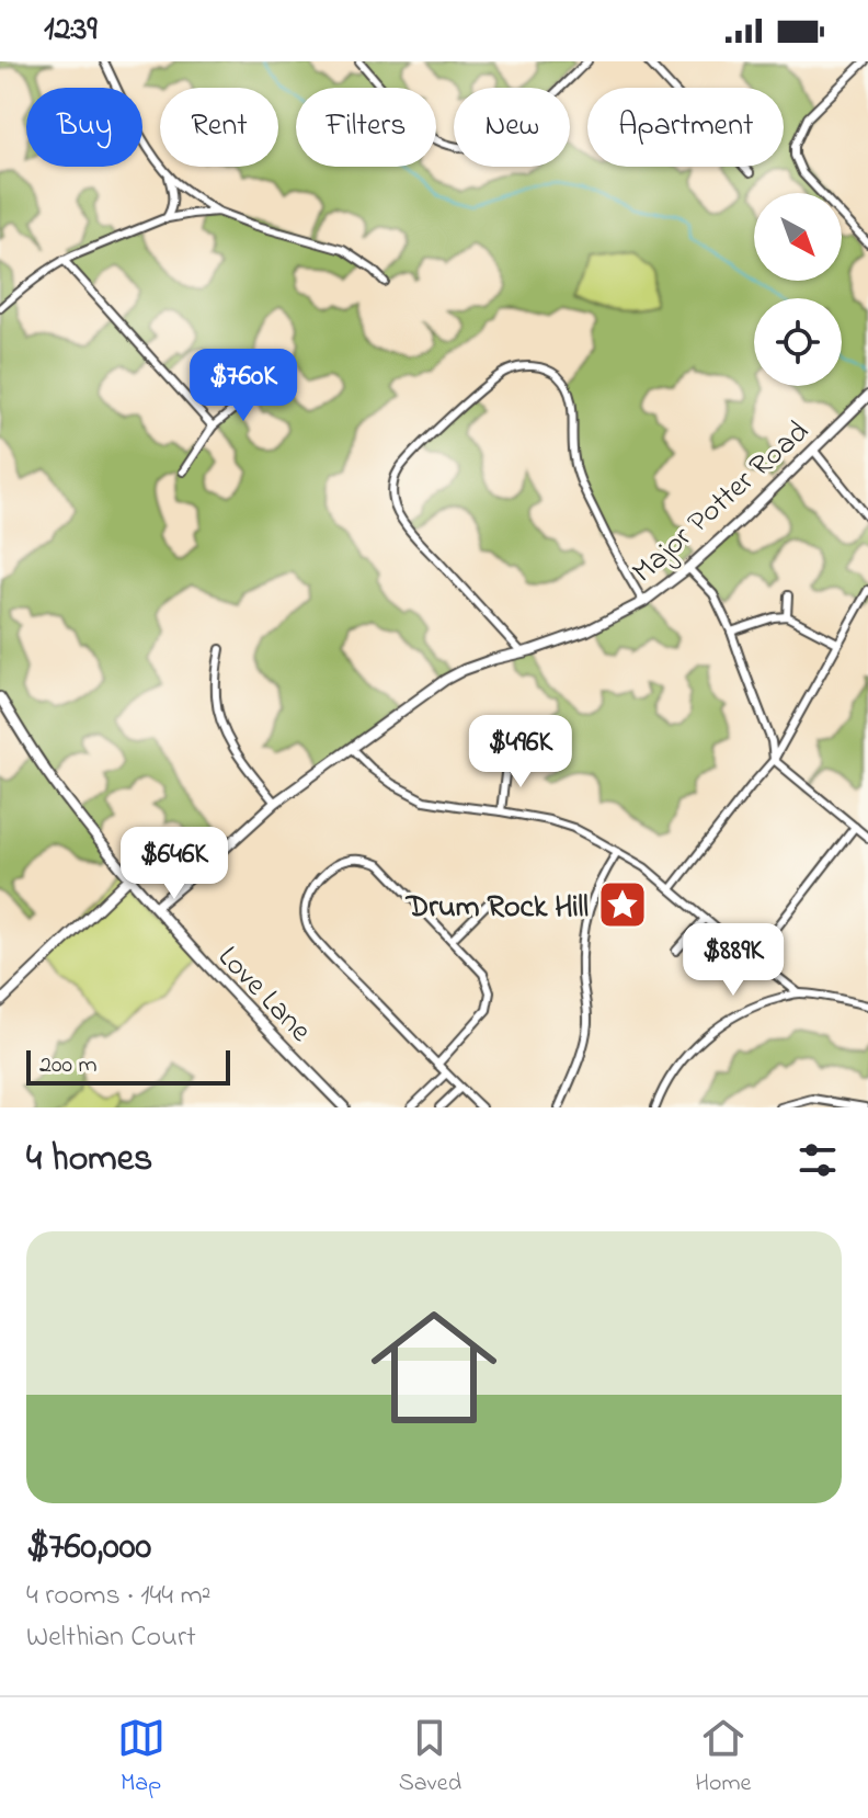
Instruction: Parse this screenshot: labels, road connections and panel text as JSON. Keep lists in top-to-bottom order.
{
  "streets": {
    "street": ["Major Potter Road", "Love Lane"]
  },
  "crossings": [
    ["Major Potter Road", "Love Lane"]
  ],
  "places": {
    "place": ["Drum Rock Hill"]
  },
  "scale_bar": "200 m",
  "north": "bottom right",
  "page": {
    "status": "12:39",
    "chip": [
      "Buy",
      "Rent",
      "Filters",
      "New",
      "Apartment"
    ],
    "price": [
      "$760K",
      "$496K",
      "$646K",
      "$889K"
    ],
    "scale": "200 m",
    "heading": "4 homes",
    "list": [
      {
        "name": "$760,000",
        "note": "4 rooms · 144 m² · Welthian Court"
      }
    ],
    "tabs": ["Map", "Saved", "Home"]
  }
}
